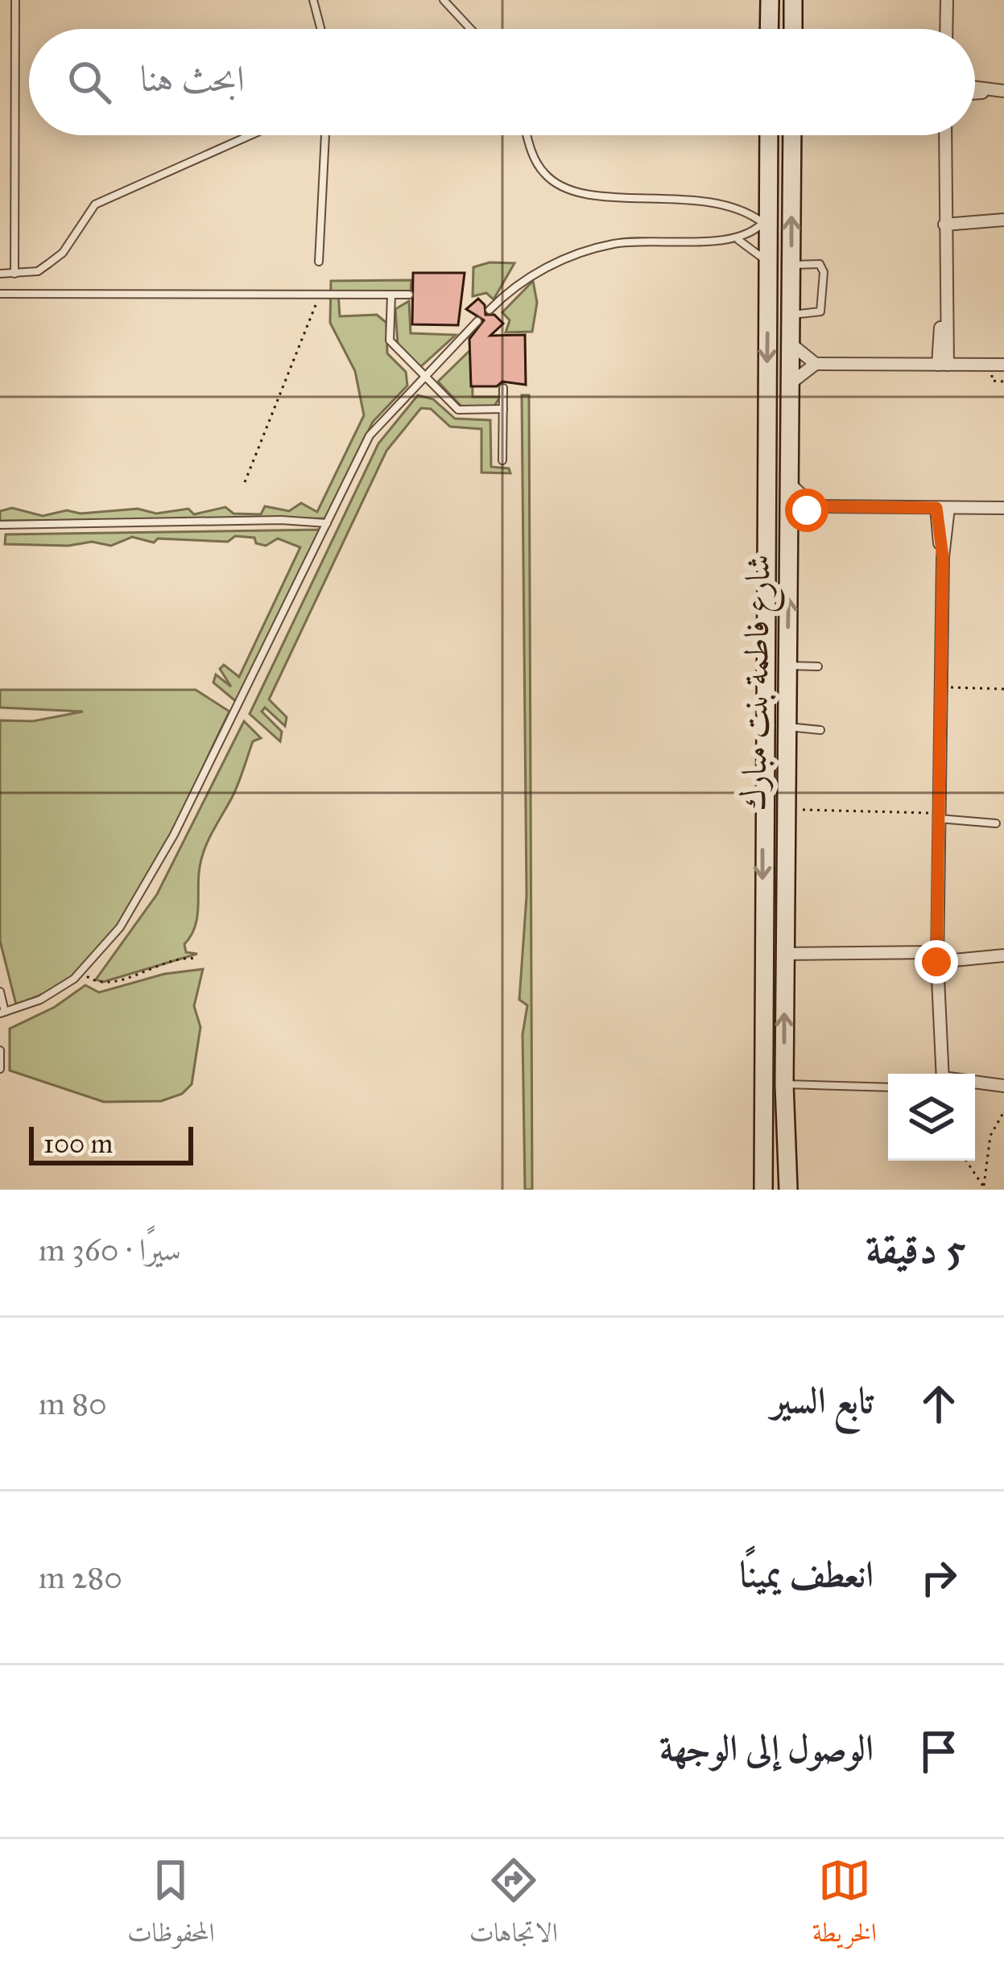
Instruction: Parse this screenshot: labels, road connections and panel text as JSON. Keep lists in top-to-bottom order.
{
  "streets": {
    "street": ["شارع فاطمة بنت مبارك"]
  },
  "scale_bar": "100 m",
  "page": {
    "search": "ابحث هنا",
    "scale": "100 m",
    "heading": ["5 دقيقة", "سيرًا · 360 m"],
    "list": [
      ["تابع السير", "80 m"],
      ["انعطف يمينًا", "280 m"],
      "الوصول إلى الوجهة"
    ],
    "nav": ["الخريطة", "الاتجاهات", "المحفوظات"]
  }
}
